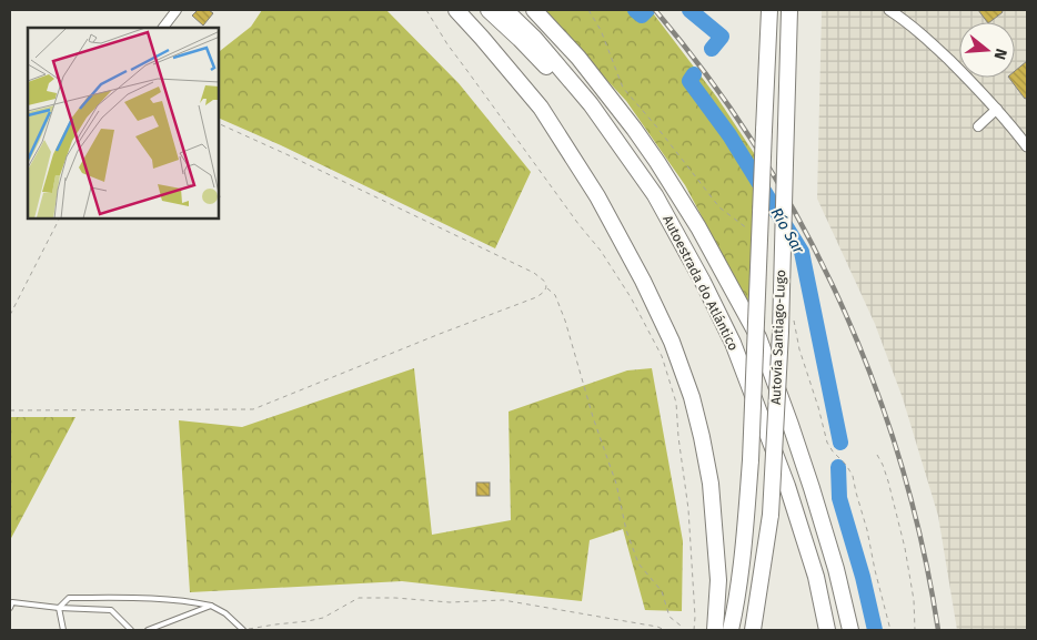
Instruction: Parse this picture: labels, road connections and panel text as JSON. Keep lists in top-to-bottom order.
{
  "streets": {
    "highway": ["Autoestrada do Atlántico", "Autovía Santiago-Lugo"]
  },
  "water": ["Río Sar"],
  "north": "right"
}
